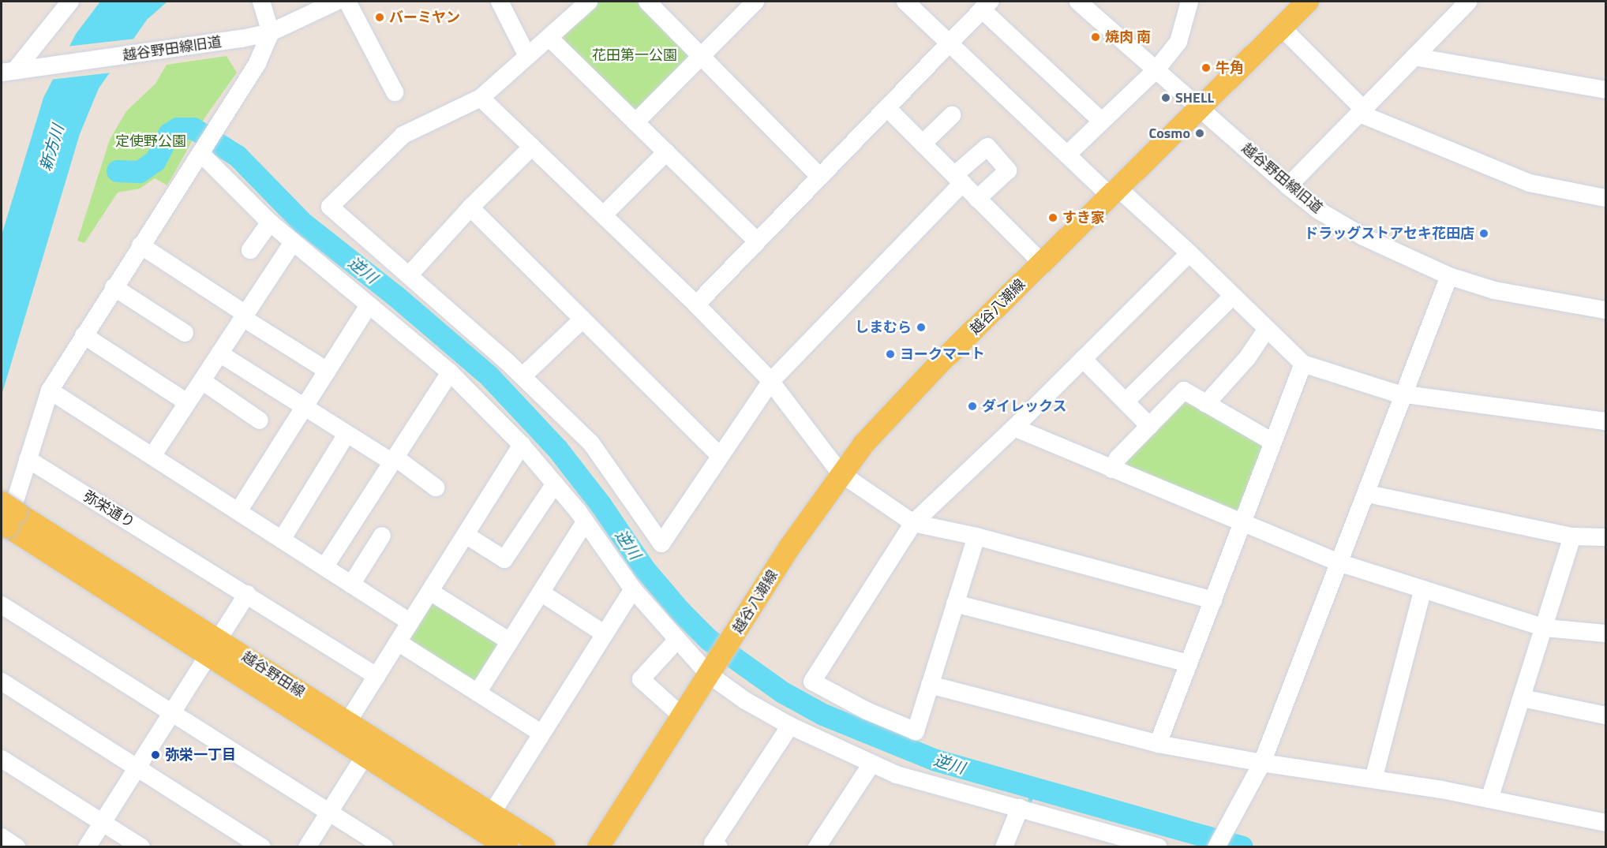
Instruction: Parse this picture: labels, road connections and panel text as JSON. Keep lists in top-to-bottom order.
{
  "streets": {
    "main road": ["越谷八潮線", "越谷野田線"],
    "street": ["越谷野田線旧道", "弥栄通り"]
  },
  "crossings": [
    ["越谷野田線旧道", "越谷八潮線"]
  ],
  "water": ["新方川", "逆川"],
  "parks": ["花田第一公園", "定使野公園"],
  "places": [
    "バーミヤン",
    "焼肉 南",
    "牛角",
    "SHELL",
    "Cosmo",
    "すき家",
    "ドラッグストアセキ花田店",
    "しまむら",
    "ヨークマート",
    "ダイレックス",
    "弥栄一丁目"
  ]
}
